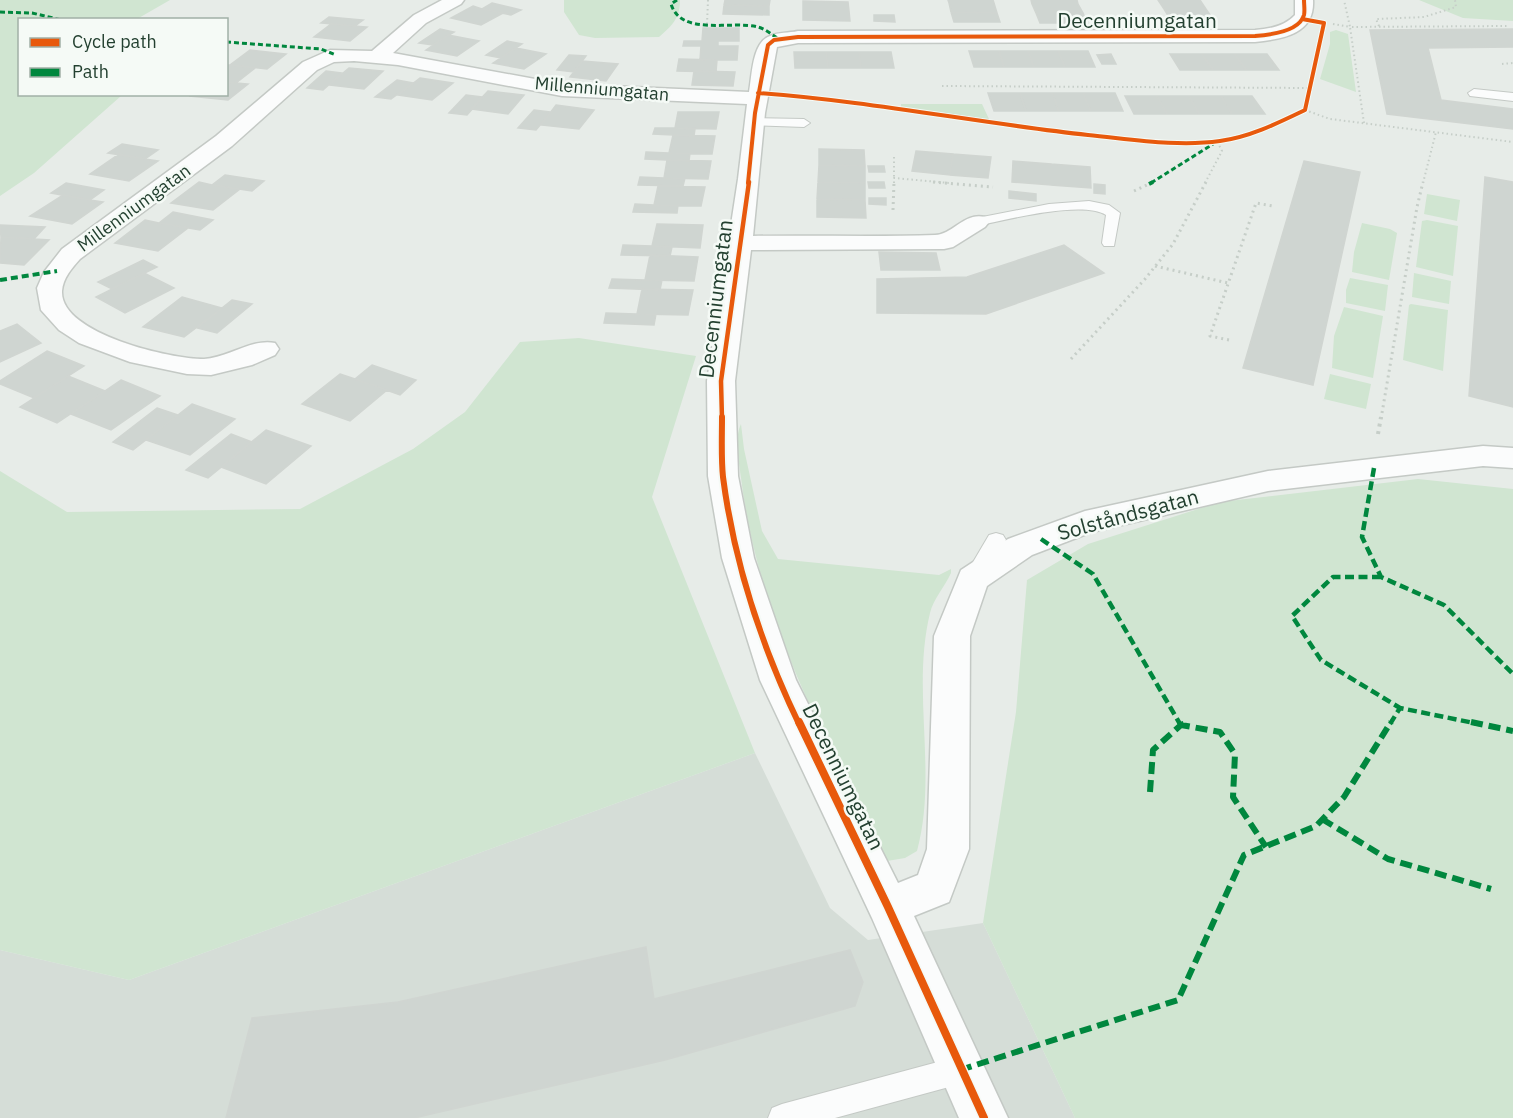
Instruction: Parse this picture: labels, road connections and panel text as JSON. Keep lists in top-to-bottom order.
{
  "streets": {
    "street": ["Decenniumgatan", "Millenniumgatan", "Solståndsgatan"]
  },
  "crossings": [
    ["Decenniumgatan", "Millenniumgatan"]
  ],
  "legend": ["Cycle path", "Path"]
}
